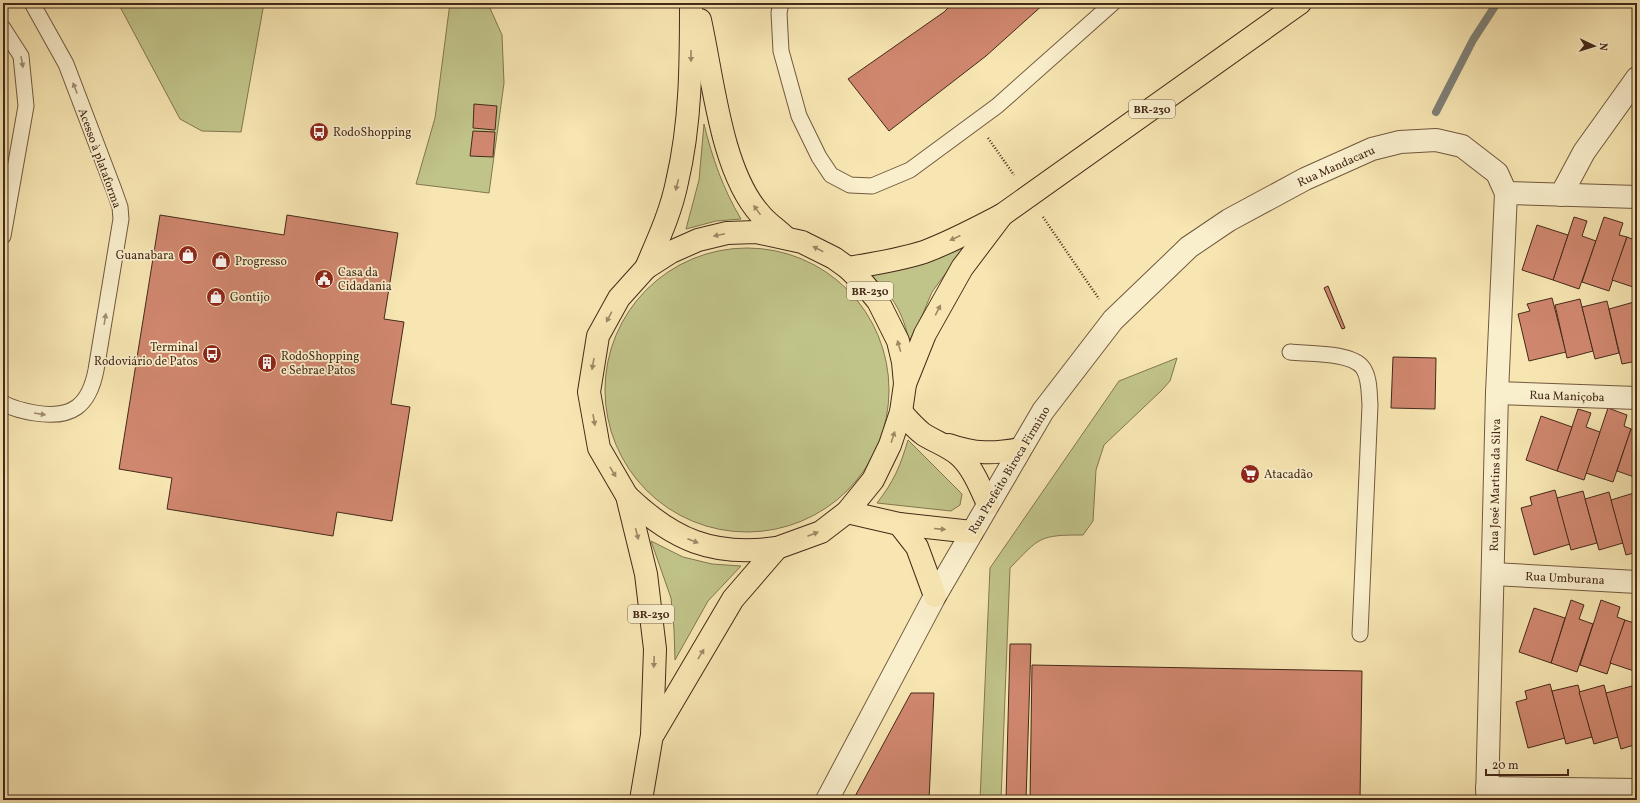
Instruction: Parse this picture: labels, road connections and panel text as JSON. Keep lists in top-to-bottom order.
{
  "streets": {
    "main road": ["BR-230"],
    "street": [
      "Rua Mandacaru",
      "Rua Maniçoba",
      "Rua Prefeito Biroca Firmino",
      "Rua José Martins da Silva",
      "Rua Umburana"
    ],
    "lane": ["Acesso à plataforma"]
  },
  "crossings": [
    ["Rua Mandacaru", "Rua Prefeito Biroca Firmino"],
    ["Rua Mandacaru", "Rua José Martins da Silva"],
    ["Rua Maniçoba", "Rua José Martins da Silva"],
    ["Rua José Martins da Silva", "Rua Umburana"]
  ],
  "places": {
    "bus stop": ["RodoShopping", "Terminal Rodoviário de Patos"],
    "shop": ["Guanabara", "Progresso", "Gontijo"],
    "public building": ["Casa da Cidadania"],
    "building": ["RodoShopping e Sebrae Patos"],
    "supermarket": ["Atacadão"]
  },
  "scale_bar": "20 m",
  "north": "right"
}
